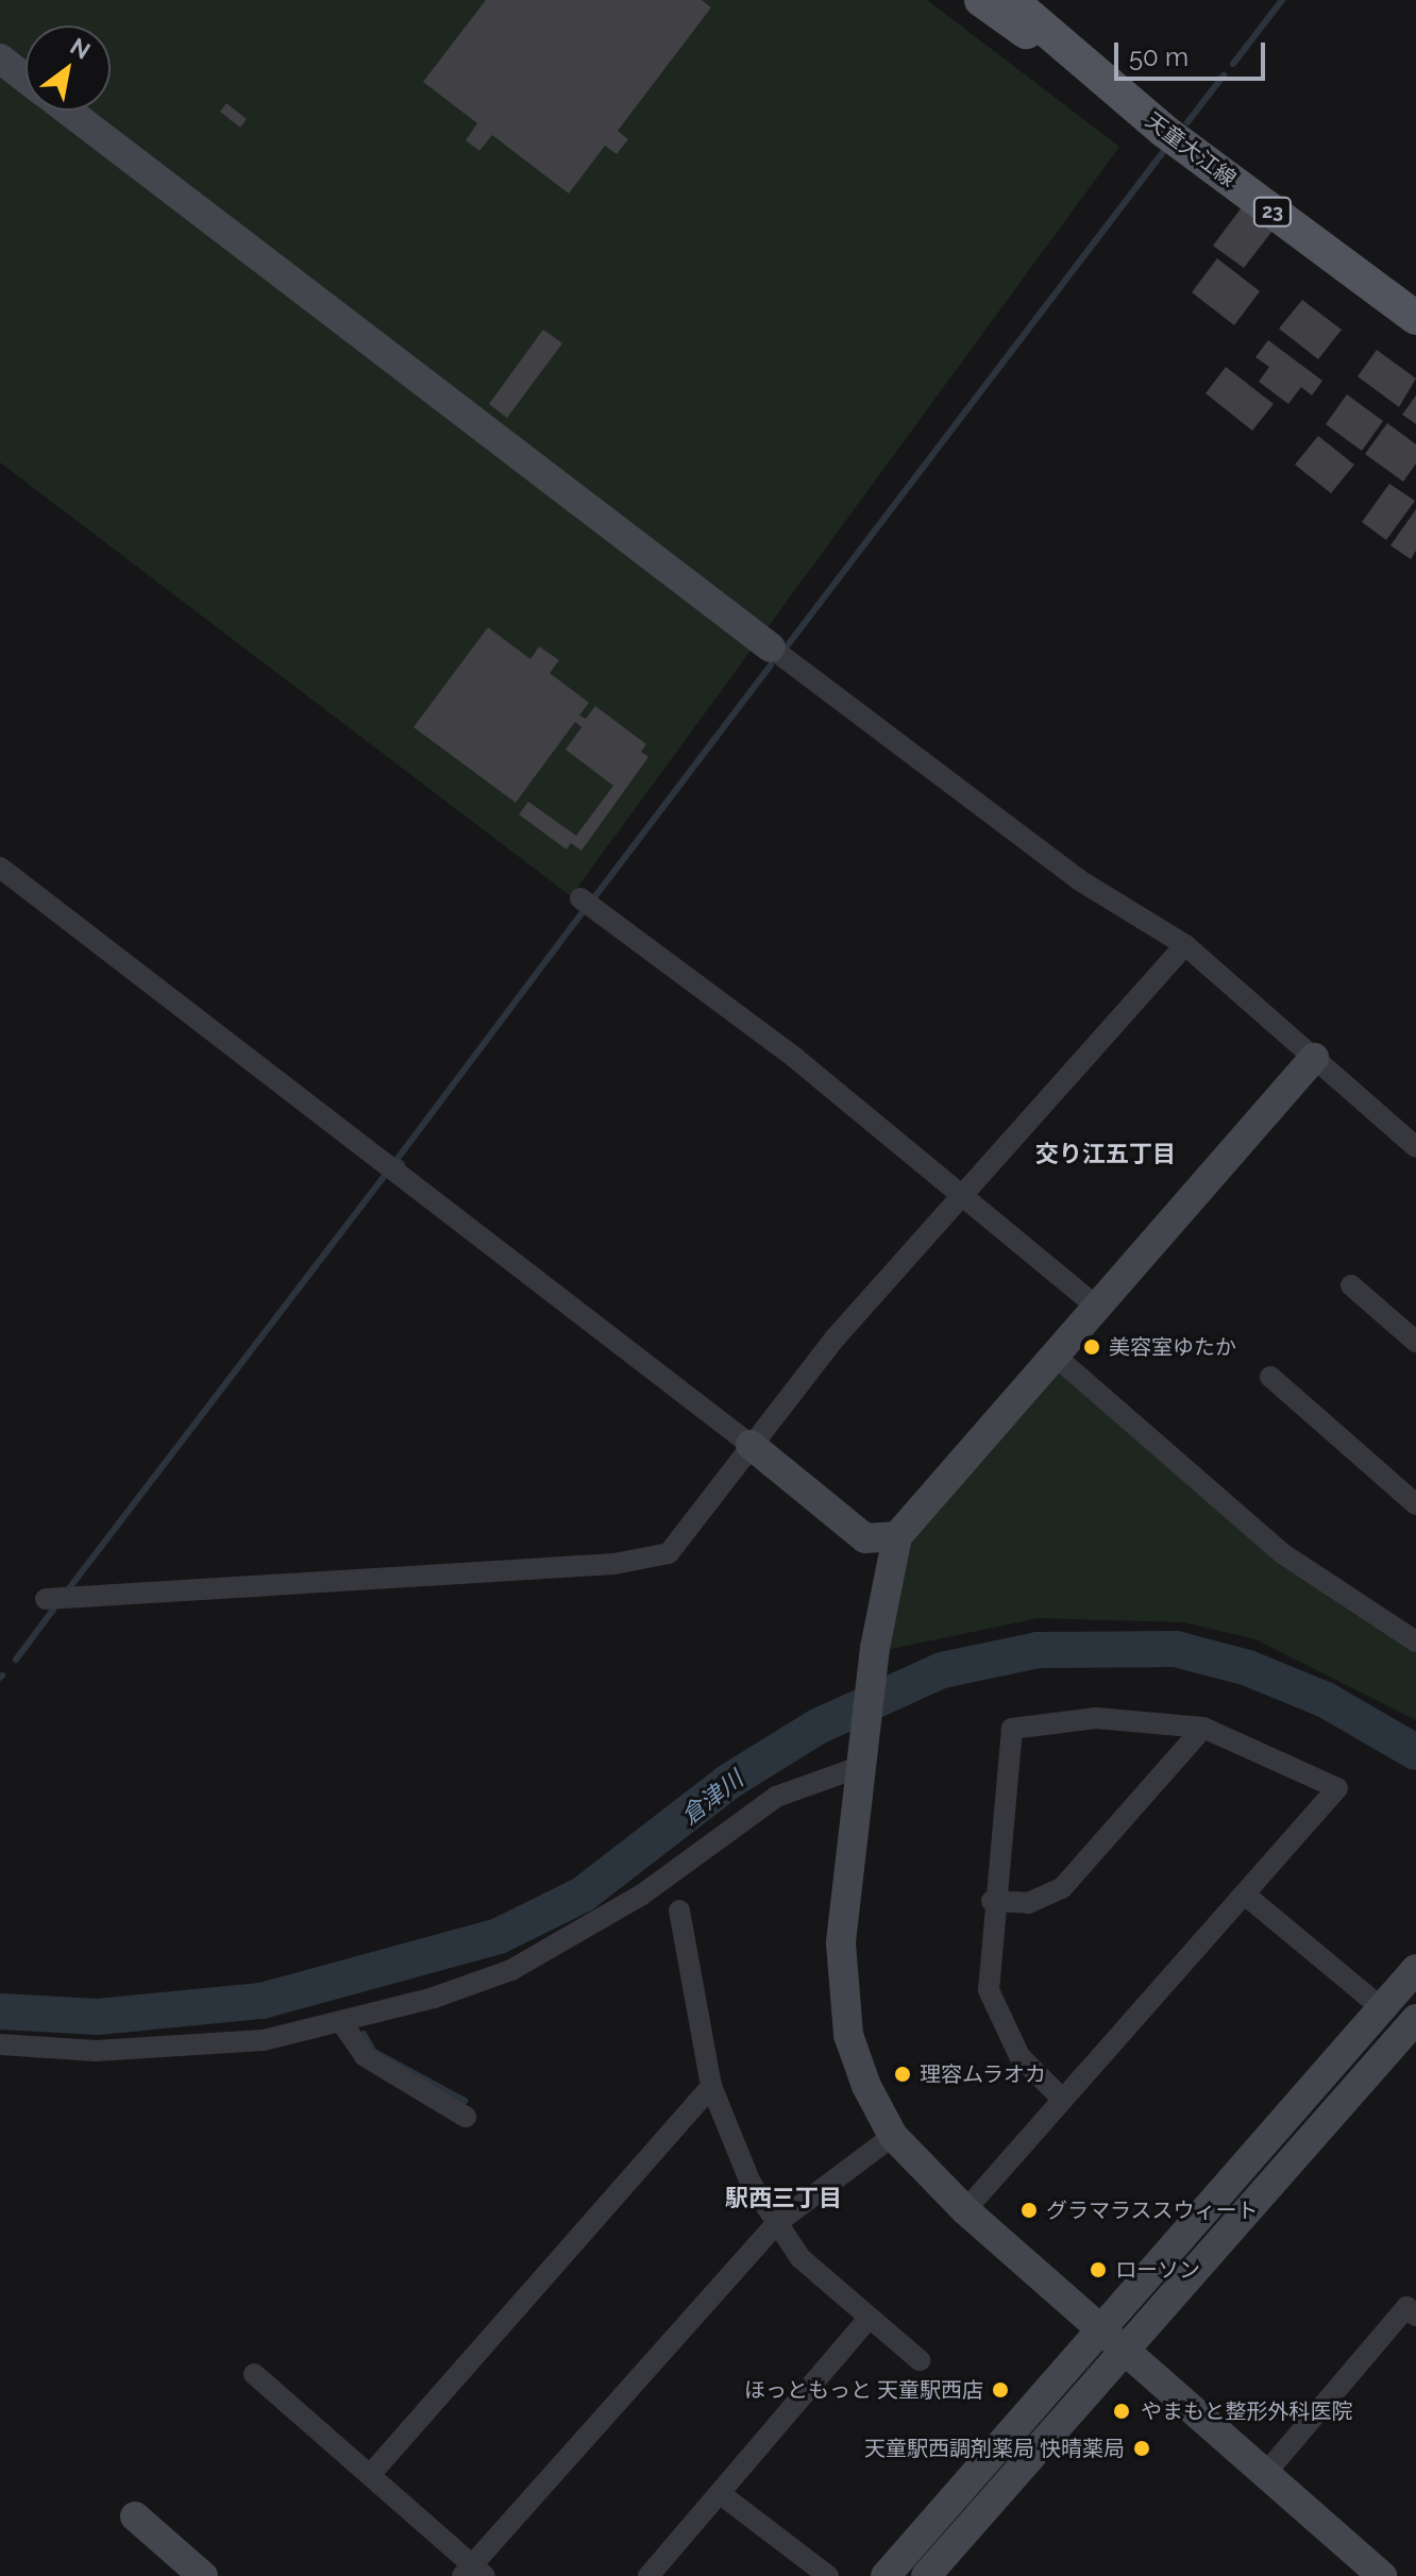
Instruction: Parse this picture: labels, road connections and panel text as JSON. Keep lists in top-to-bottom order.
{
  "streets": {
    "main road": ["天童大江線", "23"]
  },
  "districts": ["交り江五丁目", "駅西三丁目"],
  "water": ["倉津川"],
  "places": [
    "美容室ゆたか",
    "理容ムラオカ",
    "グラマラススウィート",
    "ローソン",
    "ほっともっと 天童駅西店",
    "やまもと整形外科医院",
    "天童駅西調剤薬局 快晴薬局"
  ],
  "scale_bar": "50 m",
  "north": "top right"
}
